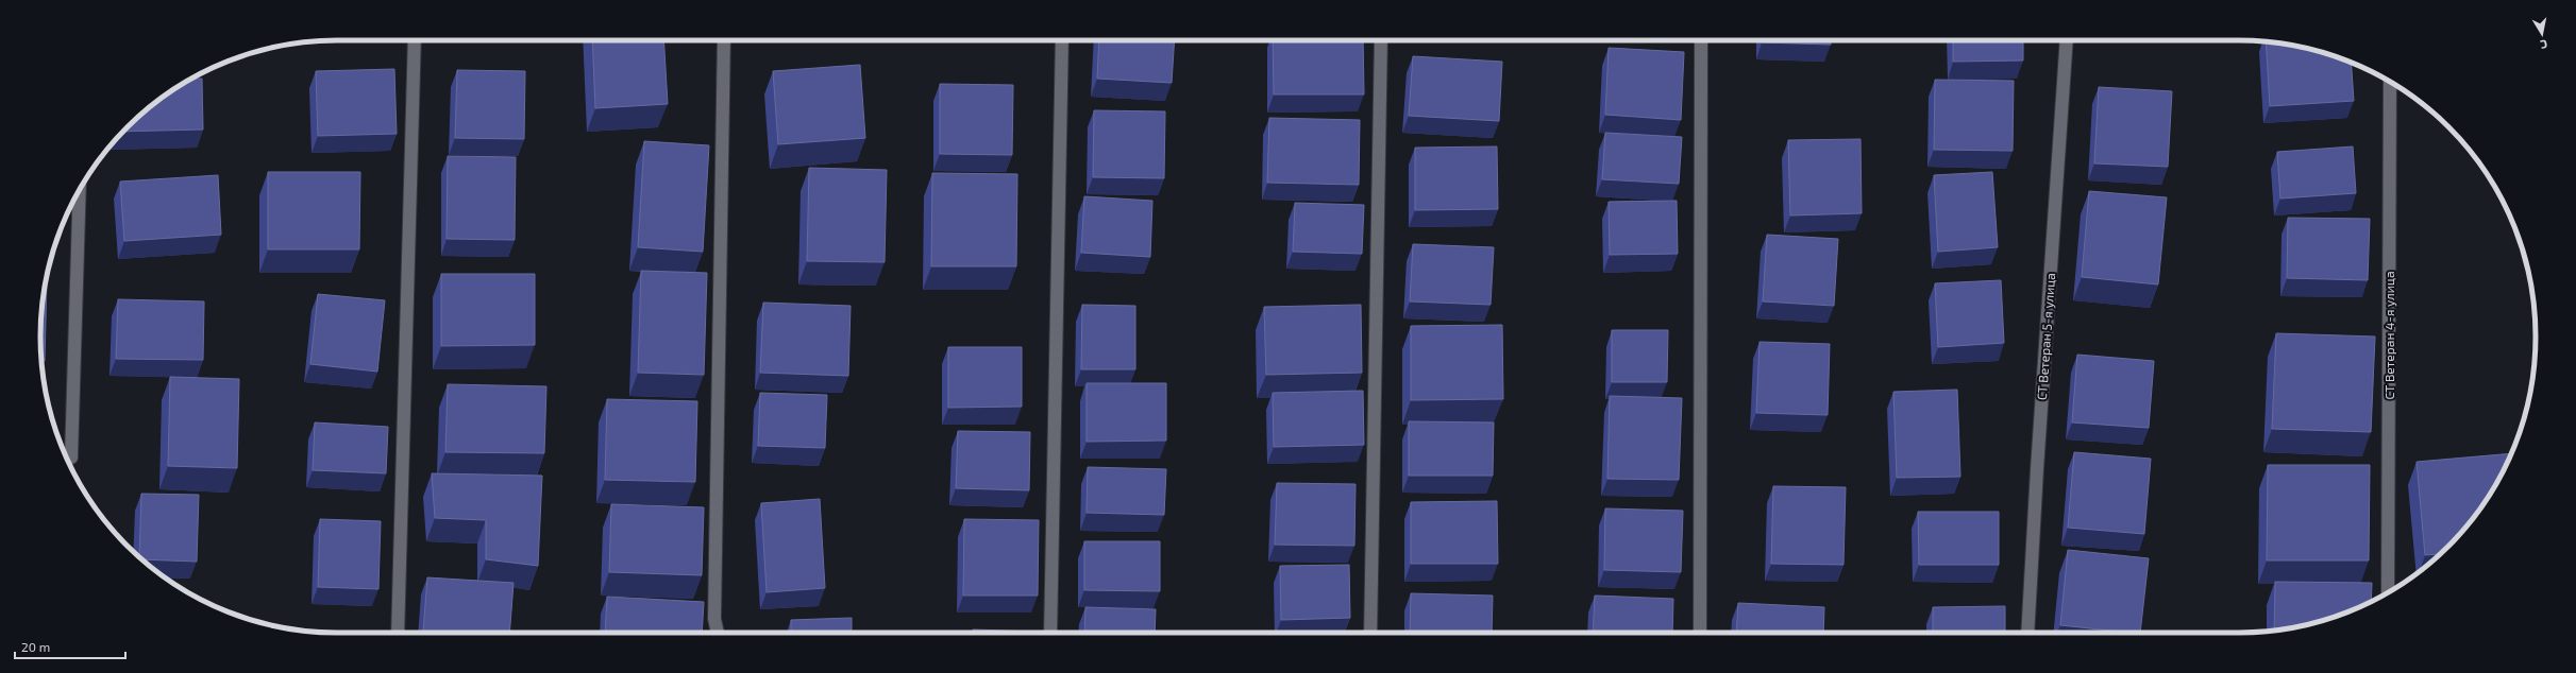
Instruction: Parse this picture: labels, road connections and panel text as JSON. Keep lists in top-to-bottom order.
{
  "streets": {
    "street": ["СТ Ветеран 4-я улица", "СТ Ветеран 5-я улица"]
  },
  "scale_bar": "20 m",
  "north": "bottom"
}
